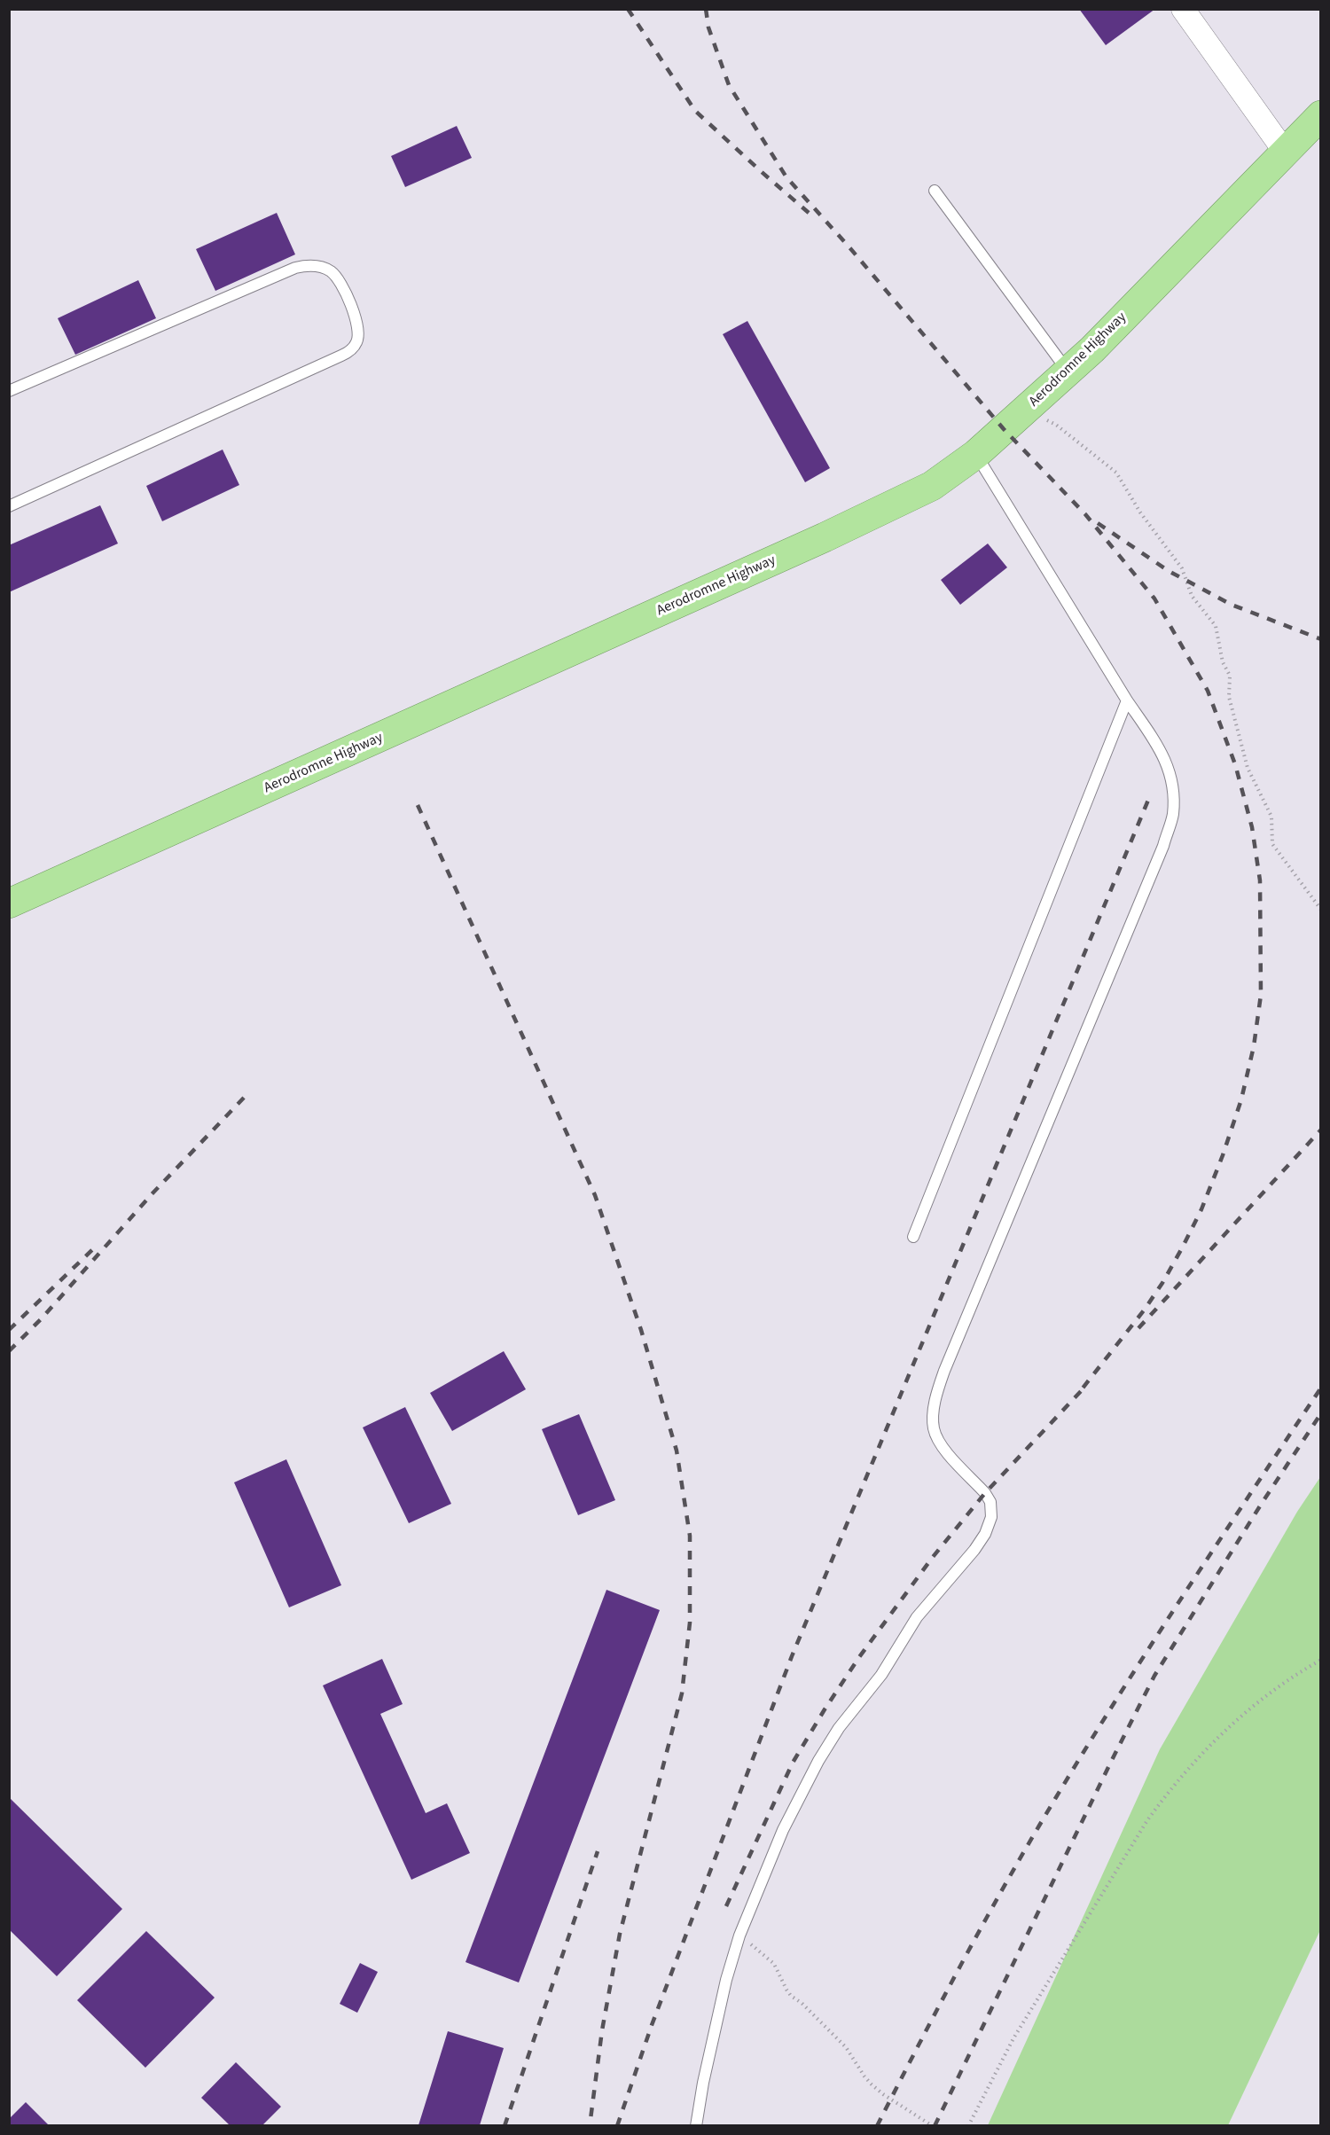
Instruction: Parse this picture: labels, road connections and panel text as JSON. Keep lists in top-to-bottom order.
{
  "streets": {
    "highway": ["Aerodromne Highway"]
  }
}
